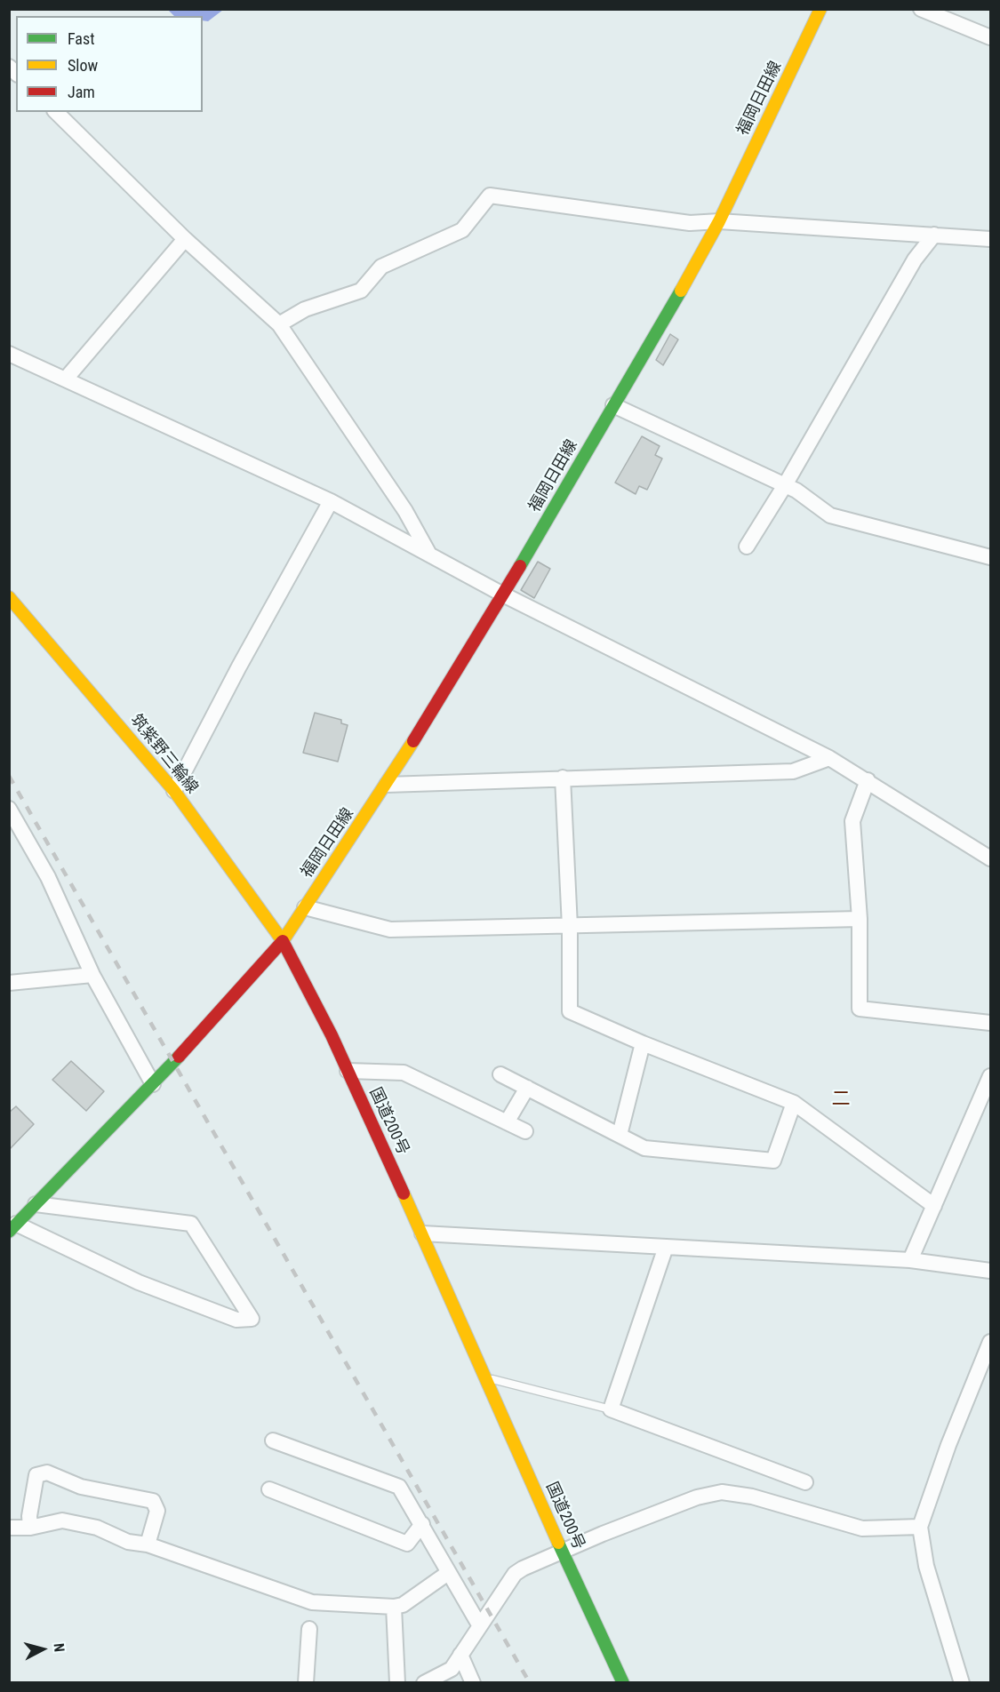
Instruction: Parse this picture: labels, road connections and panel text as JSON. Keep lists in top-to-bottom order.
{
  "streets": {
    "main road": ["福岡日田線", "筑紫野三輪線", "国道200号"]
  },
  "crossings": [
    ["福岡日田線", "筑紫野三輪線"],
    ["福岡日田線", "国道200号"],
    ["筑紫野三輪線", "国道200号"]
  ],
  "districts": ["二"],
  "legend": ["Fast", "Slow", "Jam"],
  "north": "right"
}
